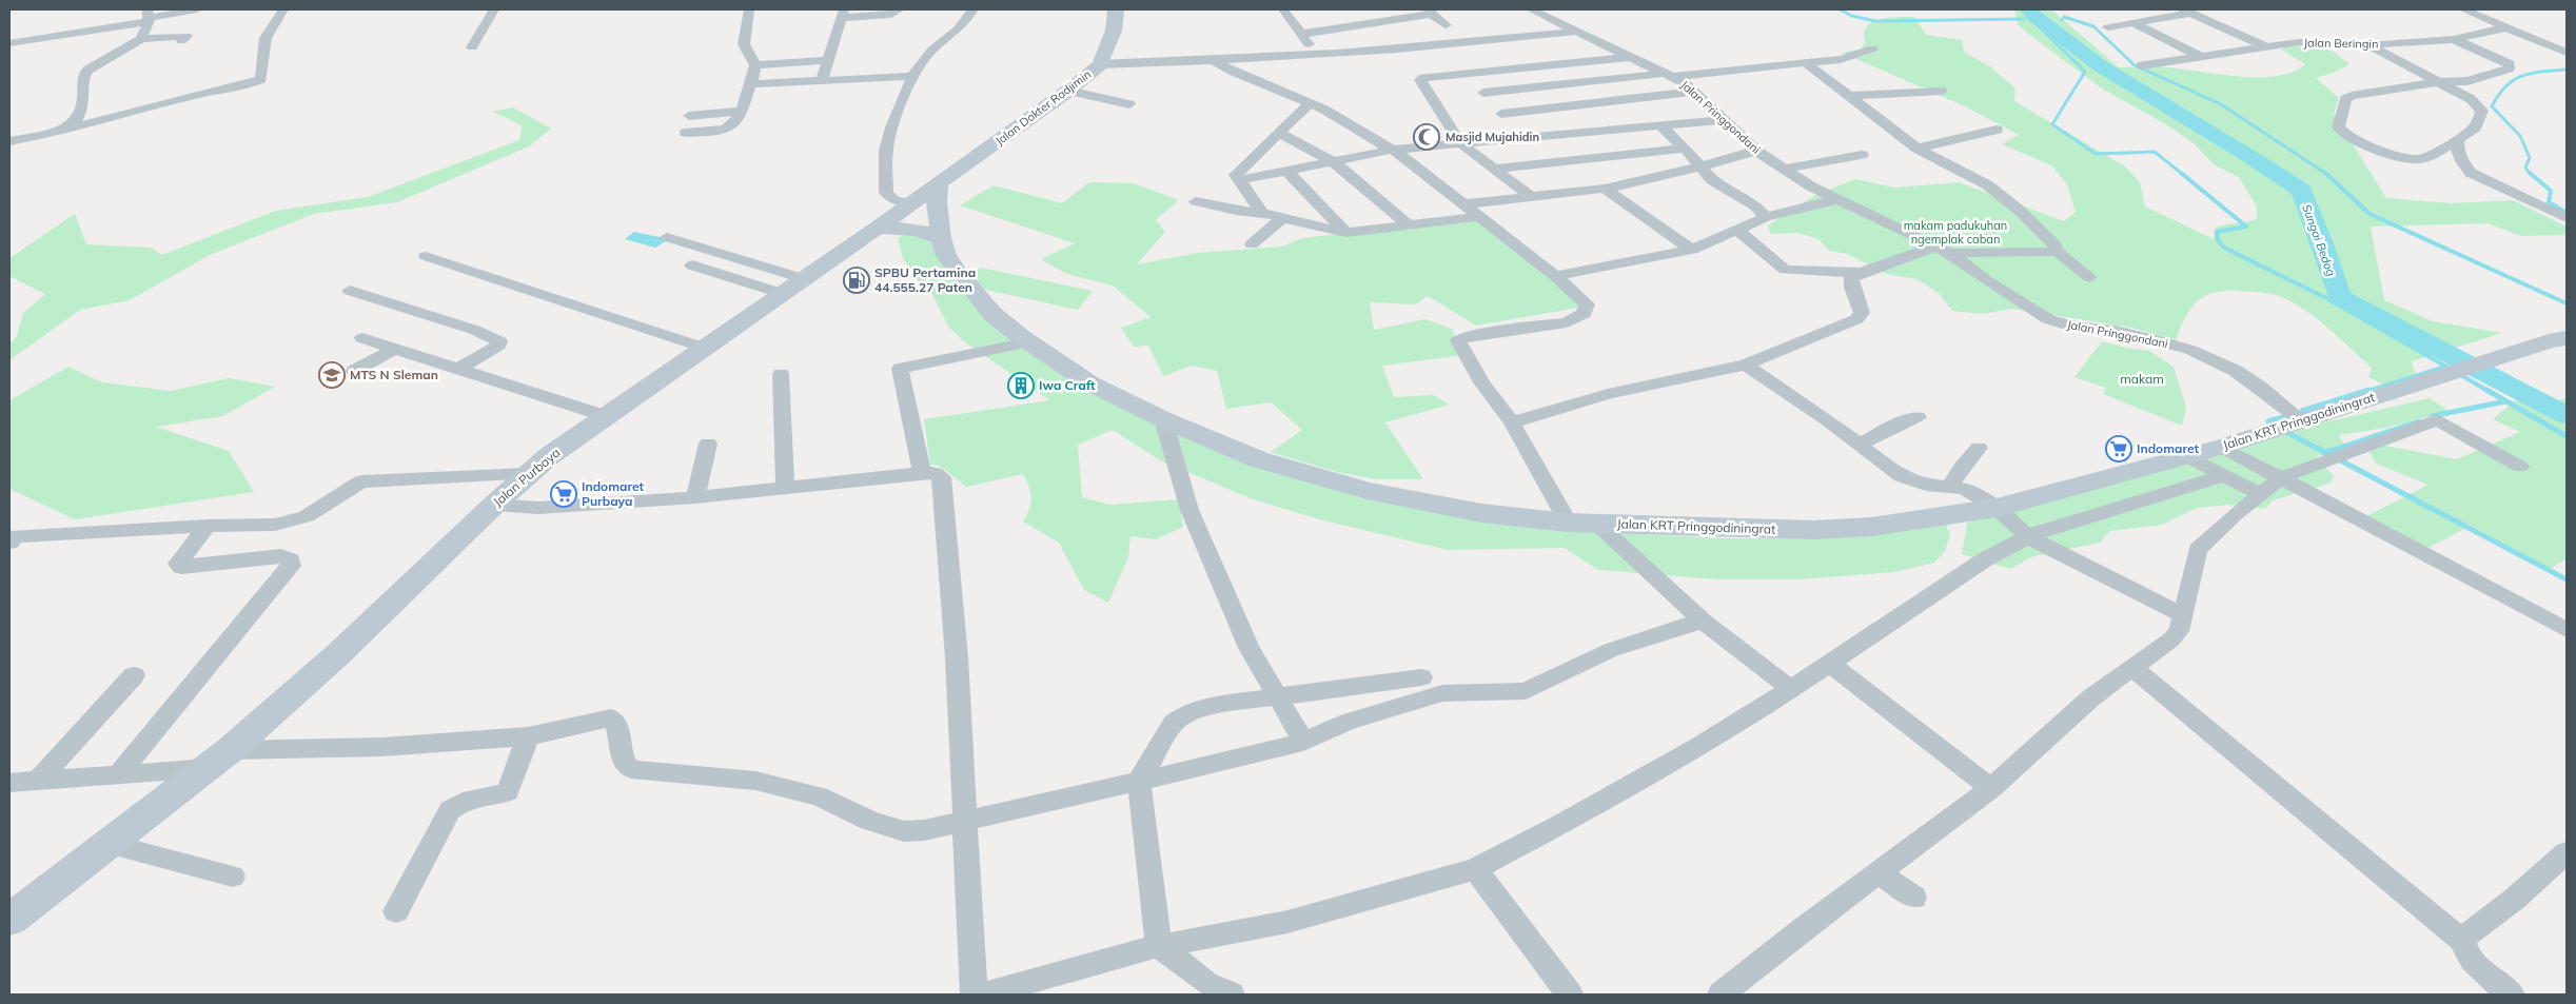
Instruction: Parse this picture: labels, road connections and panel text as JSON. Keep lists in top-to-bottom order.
{
  "streets": {
    "main road": ["Jalan Dokter Radjimin", "Jalan KRT Pringgodiningrat", "Jalan Purbaya"],
    "street": ["Jalan Beringin", "Jalan Pringgondani"]
  },
  "crossings": [
    ["Jalan Dokter Radjimin", "Jalan KRT Pringgodiningrat"],
    ["Jalan Dokter Radjimin", "Jalan Purbaya"],
    ["Jalan Pringgondani", "Jalan KRT Pringgodiningrat"]
  ],
  "water": ["Sungai Bedog"],
  "parks": ["makam padukuhan ngemplak caban", "makam"],
  "places": {
    "mosque": ["Masjid Mujahidin"],
    "fuel station": ["SPBU Pertamina 44.555.27 Paten"],
    "school or university": ["MTS N Sleman"],
    "building": ["Iwa Craft"],
    "supermarket": ["Indomaret", "Indomaret Purbaya"]
  }
}
